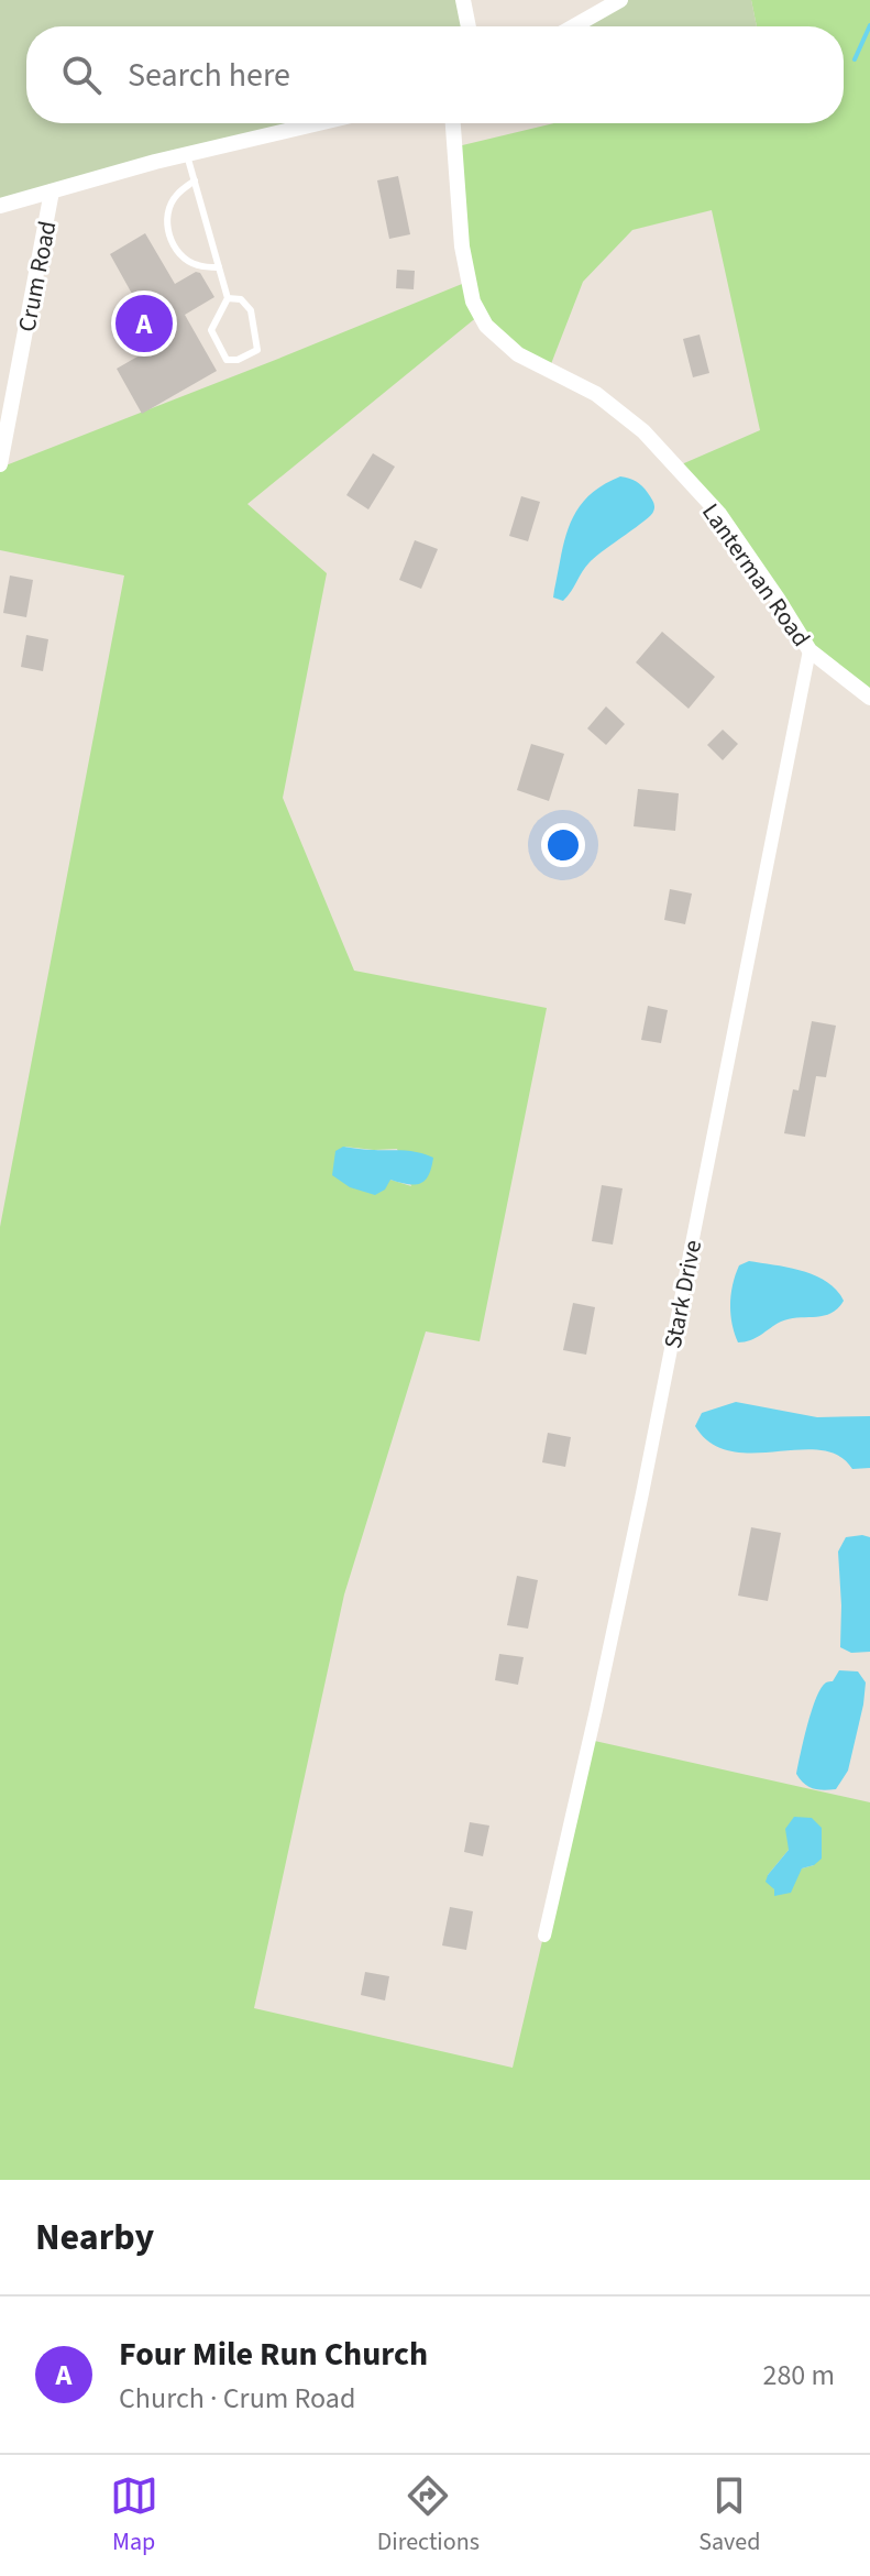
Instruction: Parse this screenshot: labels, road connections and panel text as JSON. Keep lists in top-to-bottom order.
{
  "streets": {
    "street": ["Crum Road", "Lanterman Road", "Stark Drive"]
  },
  "crossings": [
    ["Lanterman Road", "Stark Drive"]
  ],
  "page": {
    "search": "Search here",
    "pins": "A",
    "heading": "Nearby",
    "list": [
      {
        "mark": "A",
        "name": "Four Mile Run Church",
        "note": "Church · Crum Road",
        "value": "280 m"
      }
    ],
    "nav": ["Map", "Directions", "Saved"]
  }
}
